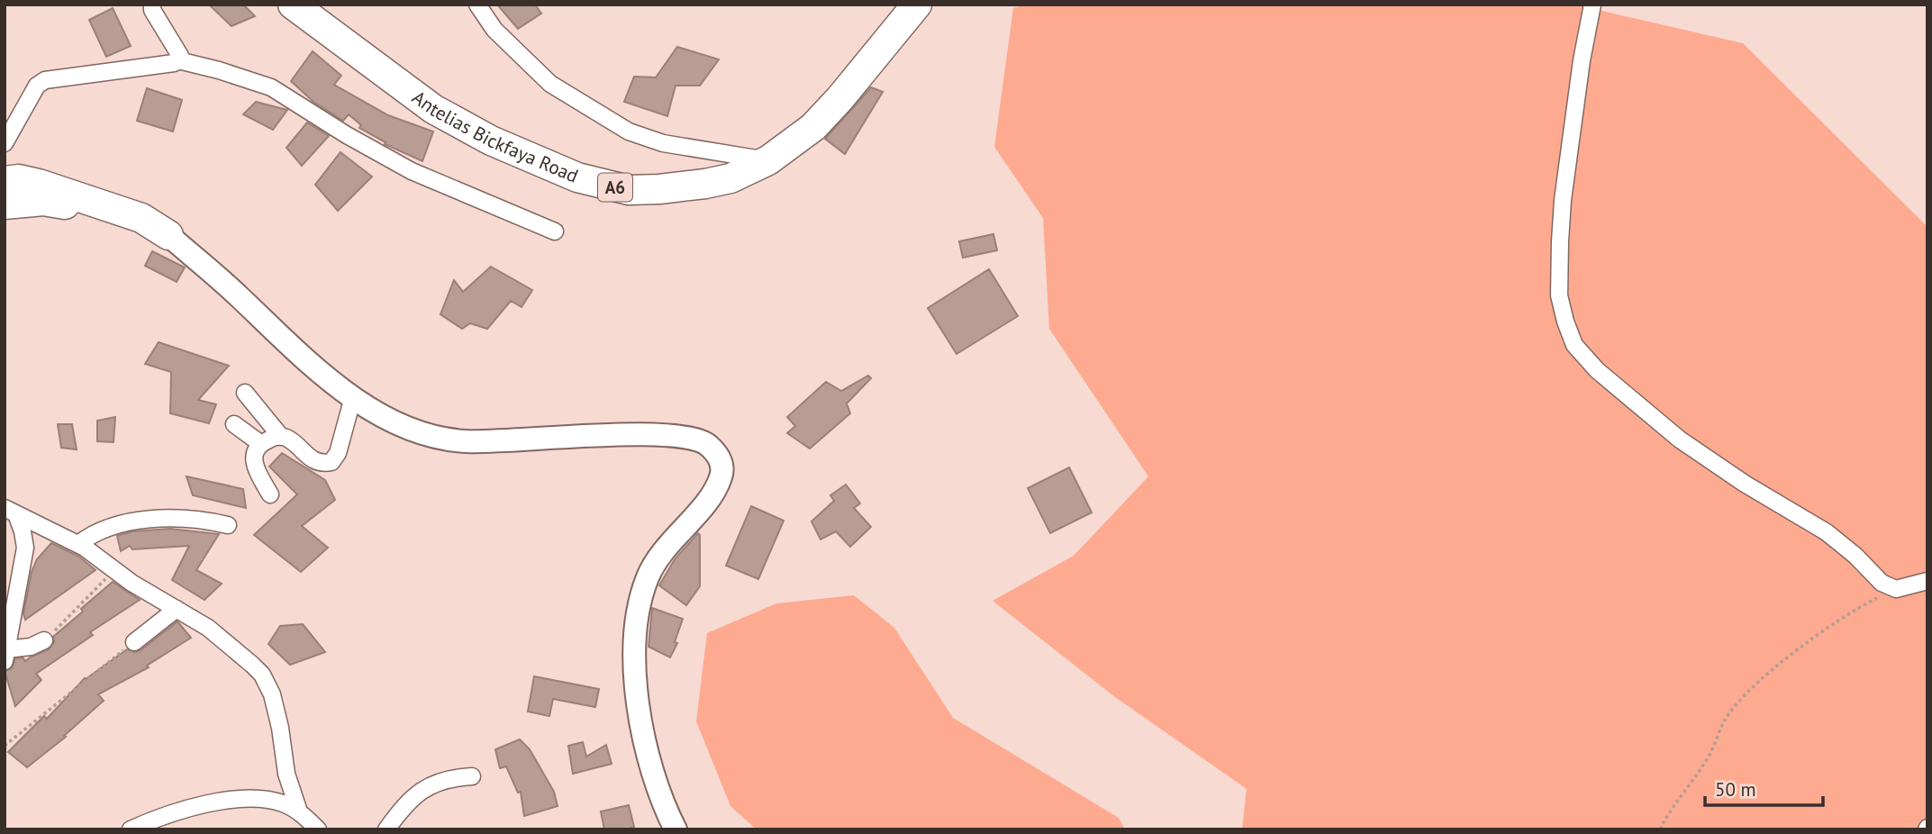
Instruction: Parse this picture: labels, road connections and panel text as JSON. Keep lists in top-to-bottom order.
{
  "streets": {
    "highway": ["Antelias Bickfaya Road", "A6"]
  },
  "scale_bar": "50 m"
}
